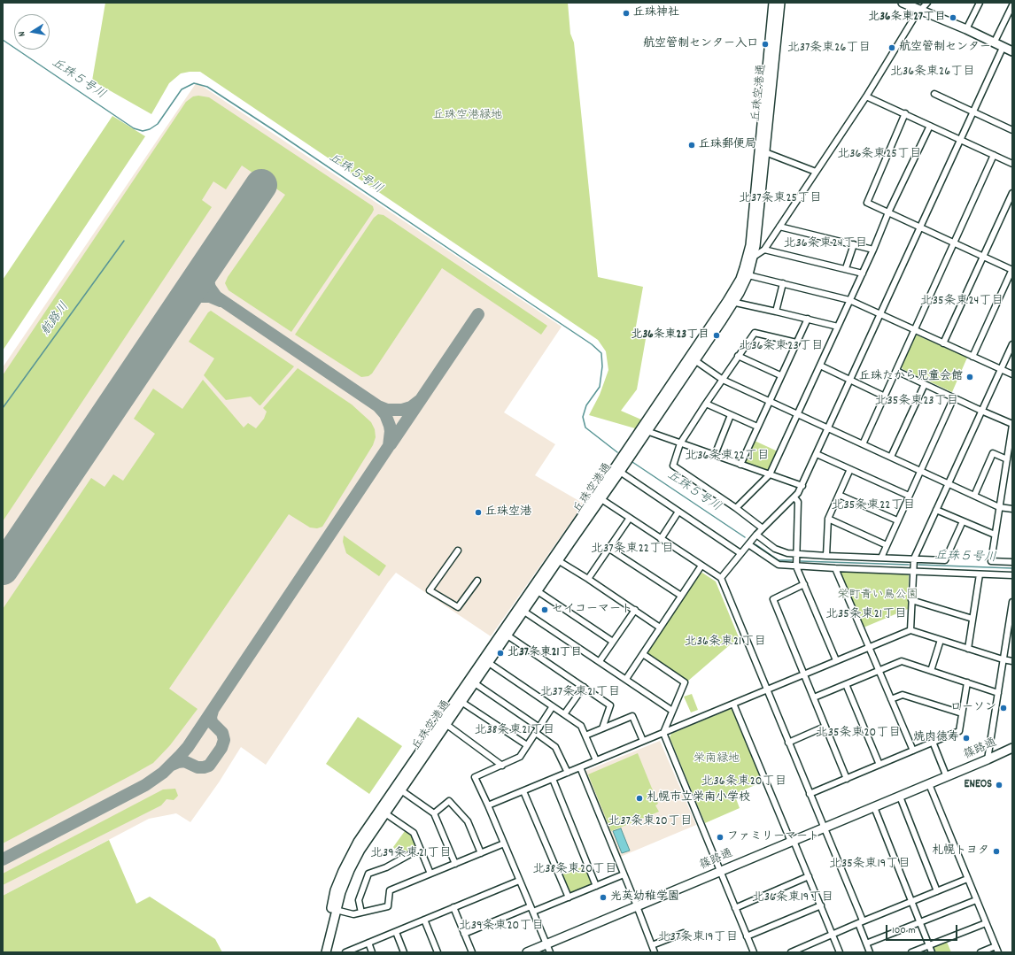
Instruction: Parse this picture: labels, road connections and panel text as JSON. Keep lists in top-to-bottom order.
{
  "streets": {
    "main road": ["丘珠空港通", "篠路通"]
  },
  "districts": [
    "北37条東26丁目",
    "北36条東26丁目",
    "北36条東25丁目",
    "北37条東25丁目",
    "北36条東24丁目",
    "北35条東24丁目",
    "北36条東23丁目",
    "北35条東23丁目",
    "北36条東22丁目",
    "北35条東22丁目",
    "北37条東22丁目",
    "北35条東21丁目",
    "北36条東21丁目",
    "北37条東21丁目",
    "北38条東21丁目",
    "北35条東20丁目",
    "北36条東20丁目",
    "北37条東20丁目",
    "北39条東21丁目",
    "北35条東19丁目",
    "北38条東20丁目",
    "北36条東19丁目",
    "北39条東20丁目",
    "北37条東19丁目"
  ],
  "water": ["丘珠５号川", "航路川"],
  "parks": ["丘珠空港緑地", "栄町青い鳥公園", "栄南緑地"],
  "places": [
    "丘珠神社",
    "北36条東27丁目",
    "航空管制センター入口",
    "航空管制センター",
    "丘珠郵便局",
    "北36条東23丁目",
    "丘珠たから児童会館",
    "丘珠空港",
    "セイコーマート",
    "北37条東21丁目",
    "ローソン",
    "焼肉徳寿",
    "ENEOS",
    "札幌市立栄南小学校",
    "ファミリーマート",
    "札幌トヨタ",
    "光英幼稚学園"
  ],
  "scale_bar": "100 m",
  "north": "left"
}
